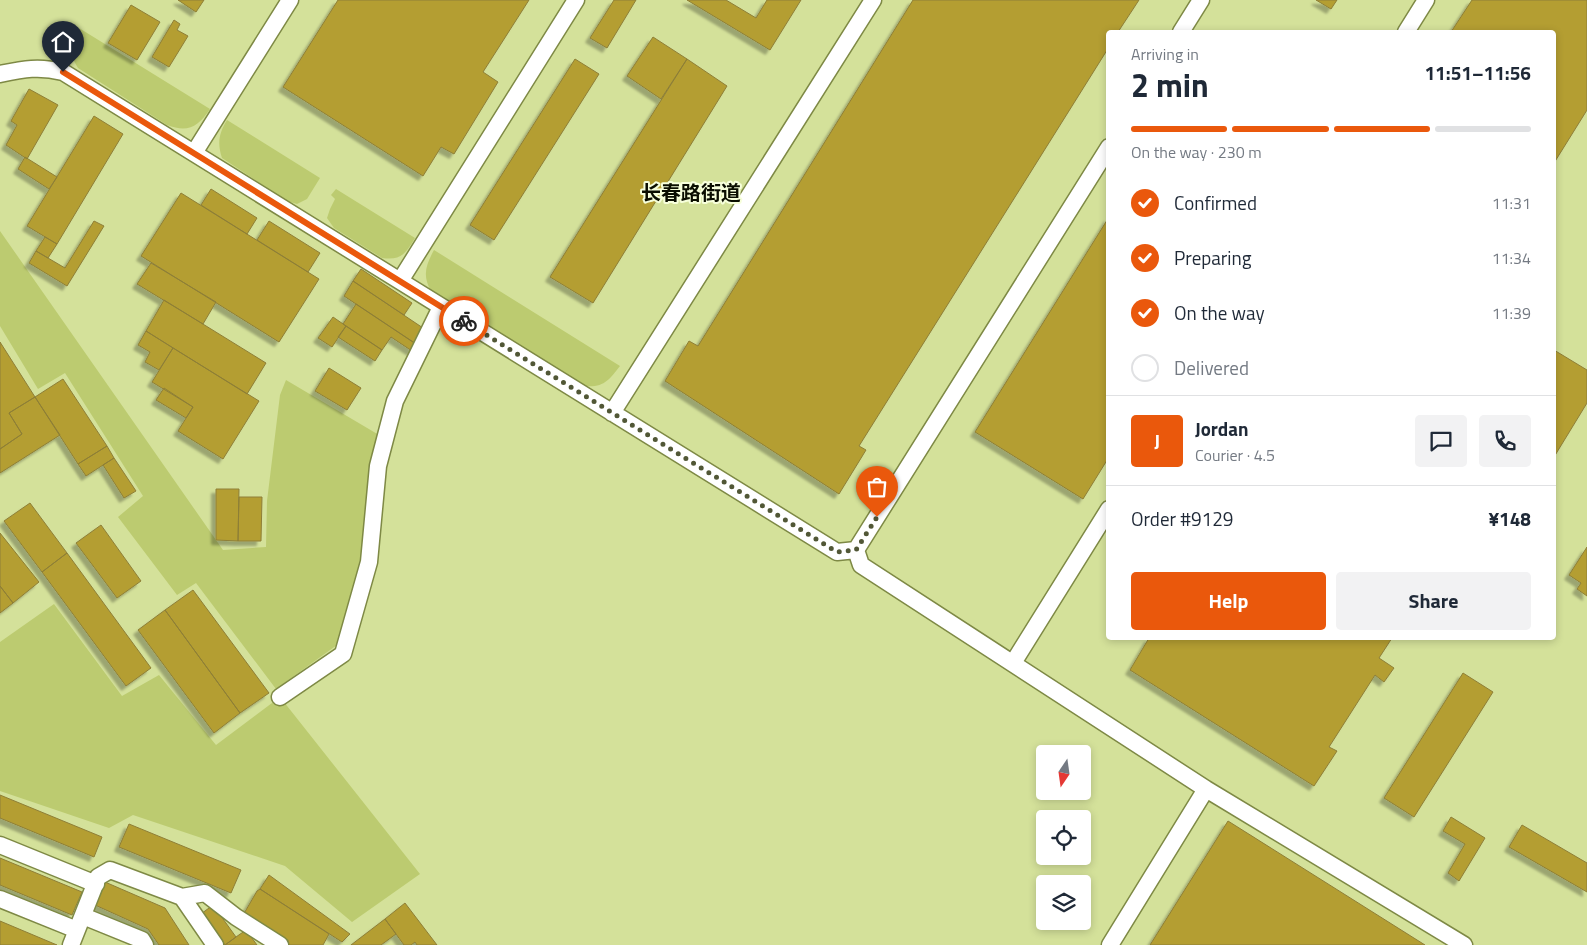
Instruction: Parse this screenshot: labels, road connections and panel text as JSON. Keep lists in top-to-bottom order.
{
  "districts": ["长春路街道"],
  "north": "bottom",
  "page": {
    "heading": ["2 min", "Arriving in", "11:51–11:56"],
    "panel": [
      "Jordan",
      "Courier · 4.5",
      "Order #9129",
      "¥148"
    ],
    "bar": "On the way · 230 m",
    "list": [
      ["Confirmed", "11:31"],
      ["Preparing", "11:34"],
      ["On the way", "11:39"],
      "Delivered"
    ],
    "round": "J",
    "buttons": ["Help", "Share"]
  }
}
